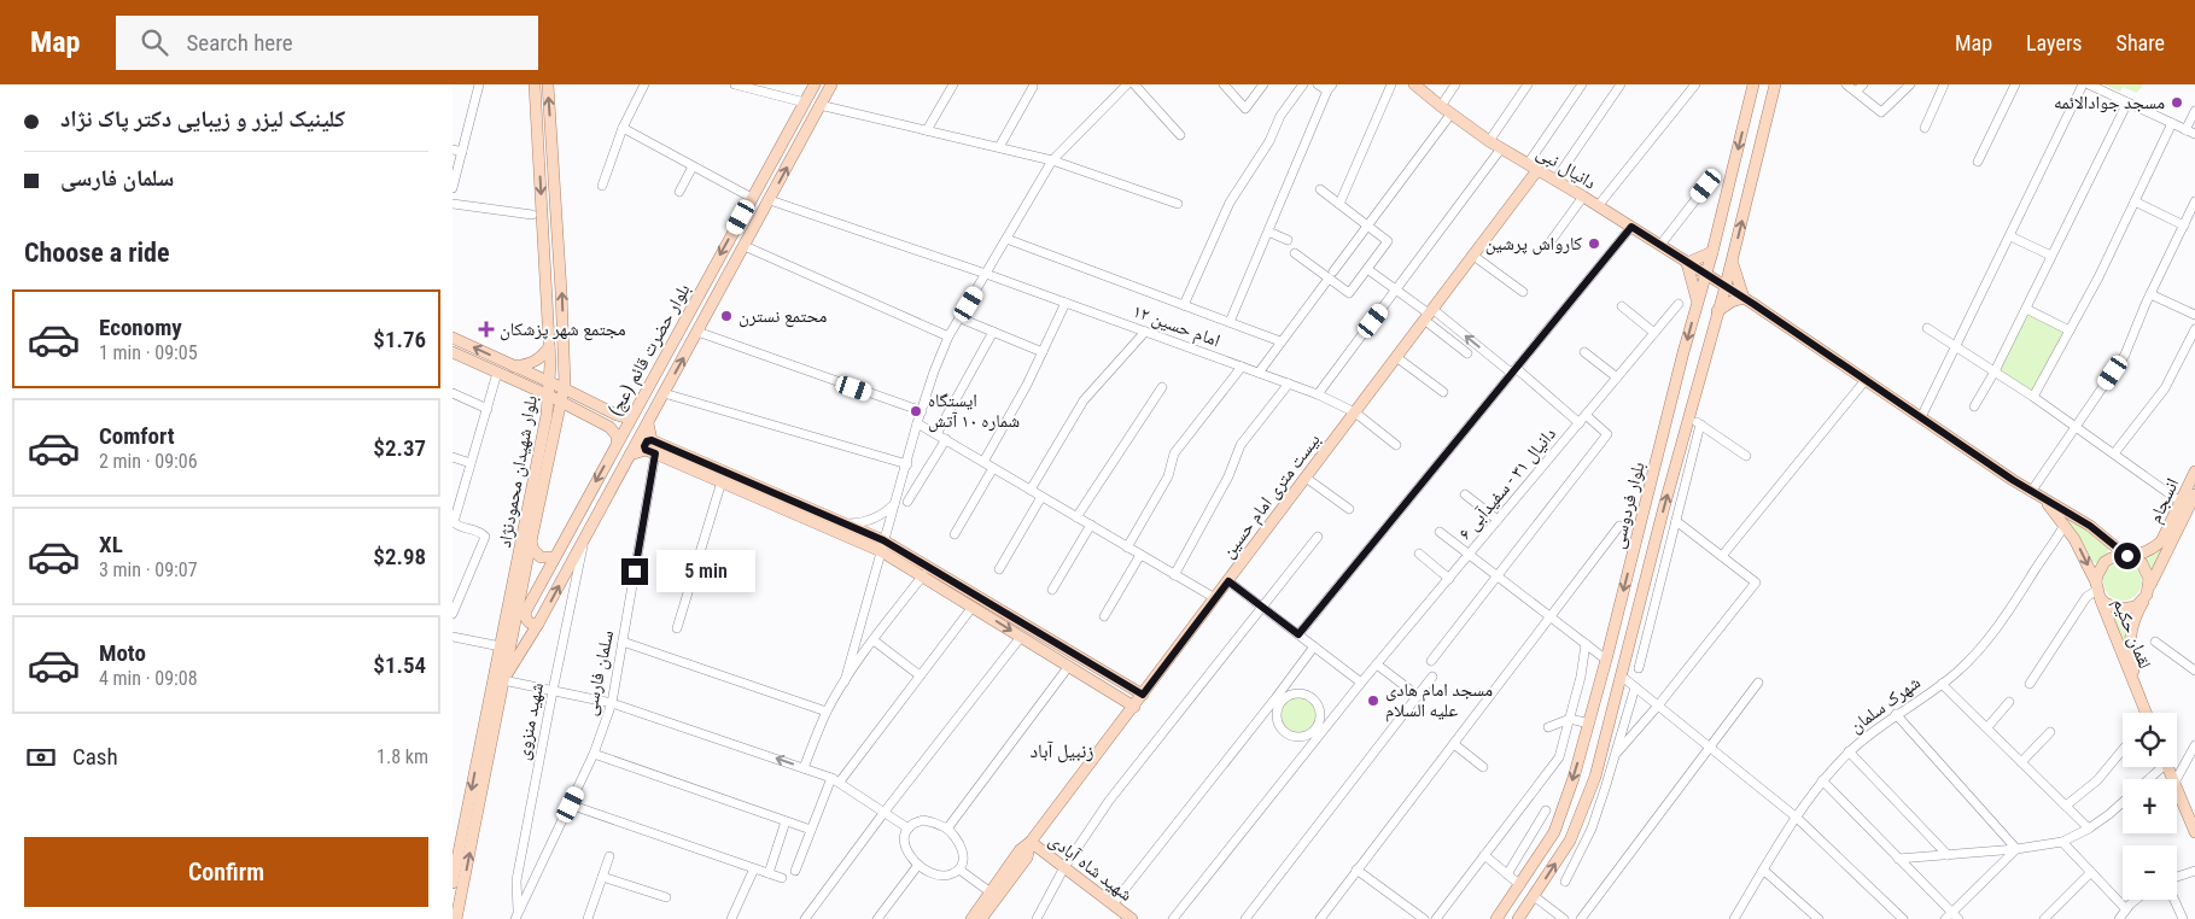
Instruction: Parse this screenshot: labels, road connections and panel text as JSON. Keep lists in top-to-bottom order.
{
  "streets": {
    "main road": [
      "دانیال نبی",
      "بلوار حضرت قائم (عج)",
      "بلوار شهیدان محمودنژاد",
      "بیست متری امام حسین",
      "انسجام",
      "بلوار فردوسی",
      "لقمان حکیم",
      "شهید شاه آبادی"
    ],
    "street": [
      "امام حسین ۱۲",
      "دانیال ۳۱ - سفیدآبی ۶",
      "سلمان فارسی",
      "شهرک سلمان",
      "شهید منزوی"
    ]
  },
  "crossings": [
    ["دانیال نبی", "بیست متری امام حسین"],
    ["دانیال نبی", "انسجام"],
    ["دانیال نبی", "بلوار فردوسی"],
    ["دانیال نبی", "لقمان حکیم"],
    ["امام حسین ۱۲", "بلوار حضرت قائم (عج)"],
    ["امام حسین ۱۲", "بیست متری امام حسین"],
    ["بلوار حضرت قائم (عج)", "بلوار شهیدان محمودنژاد"],
    ["بلوار حضرت قائم (عج)", "شهید منزوی"],
    ["بیست متری امام حسین", "شهید شاه آبادی"],
    ["انسجام", "لقمان حکیم"],
    ["لقمان حکیم", "شهرک سلمان"],
    ["سلمان فارسی", "شهید منزوی"]
  ],
  "districts": ["زنبیل آباد"],
  "places": {
    "other": [
      "مسجد جوادالائمه",
      "کارواش پرشین",
      "محتمع نسترن",
      "ایستگاه شماره ۱۰ آتش",
      "مسجد امام هادی علیه السلام"
    ],
    "health": ["مجتمع شهر پزشکان"]
  },
  "page": {
    "header": "Map",
    "search": "Search here",
    "nav": ["Map", "Layers", "Share"],
    "banner": ["کلینیک لیزر و زیبایی دکتر پاک نژاد", "سلمان فارسی"],
    "heading": "Choose a ride",
    "list": [
      {
        "name": "Economy",
        "note": "1 min · 09:05",
        "value": "$1.76"
      },
      {
        "name": "Comfort",
        "note": "2 min · 09:06",
        "value": "$2.37"
      },
      {
        "name": "XL",
        "note": "3 min · 09:07",
        "value": "$2.98"
      },
      {
        "name": "Moto",
        "note": "4 min · 09:08",
        "value": "$1.54"
      }
    ],
    "bubble": "5 min",
    "map_buttons": ["+", "−"],
    "pay": ["Cash", "1.8 km"],
    "buttons": "Confirm"
  }
}
